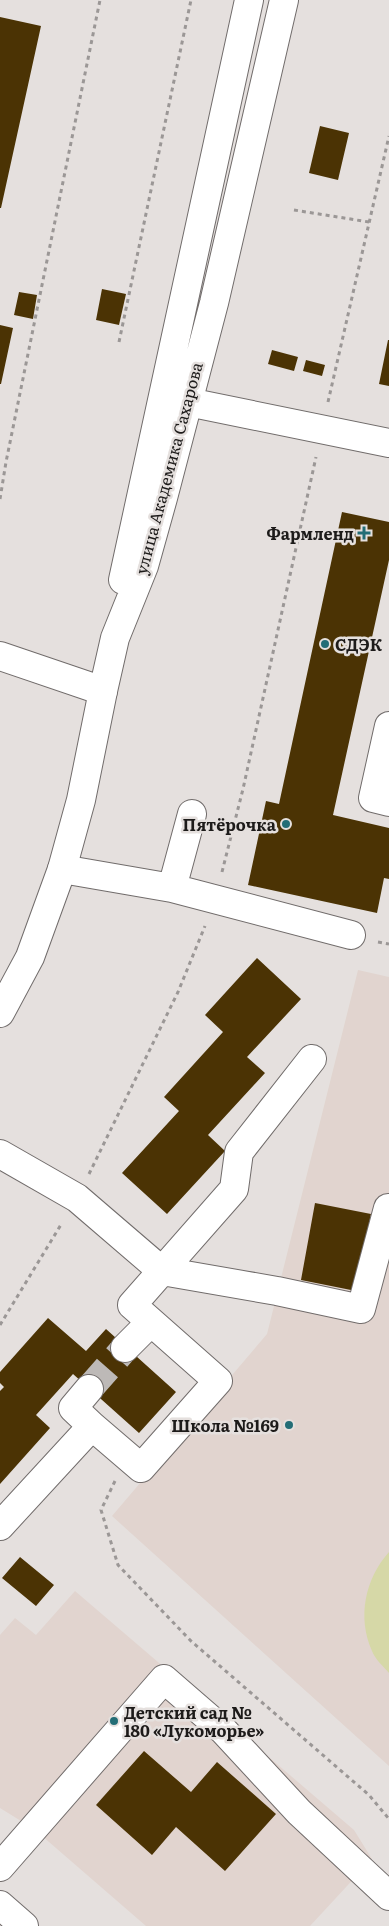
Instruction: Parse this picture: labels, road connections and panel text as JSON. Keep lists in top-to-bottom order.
{
  "streets": {
    "main road": ["улица Академика Сахарова"]
  },
  "places": {
    "health": ["Фармленд"],
    "other": [
      "СДЭК",
      "Пятёрочка",
      "Школа №169",
      "Детский сад № 180 «Лукоморье»"
    ]
  }
}
